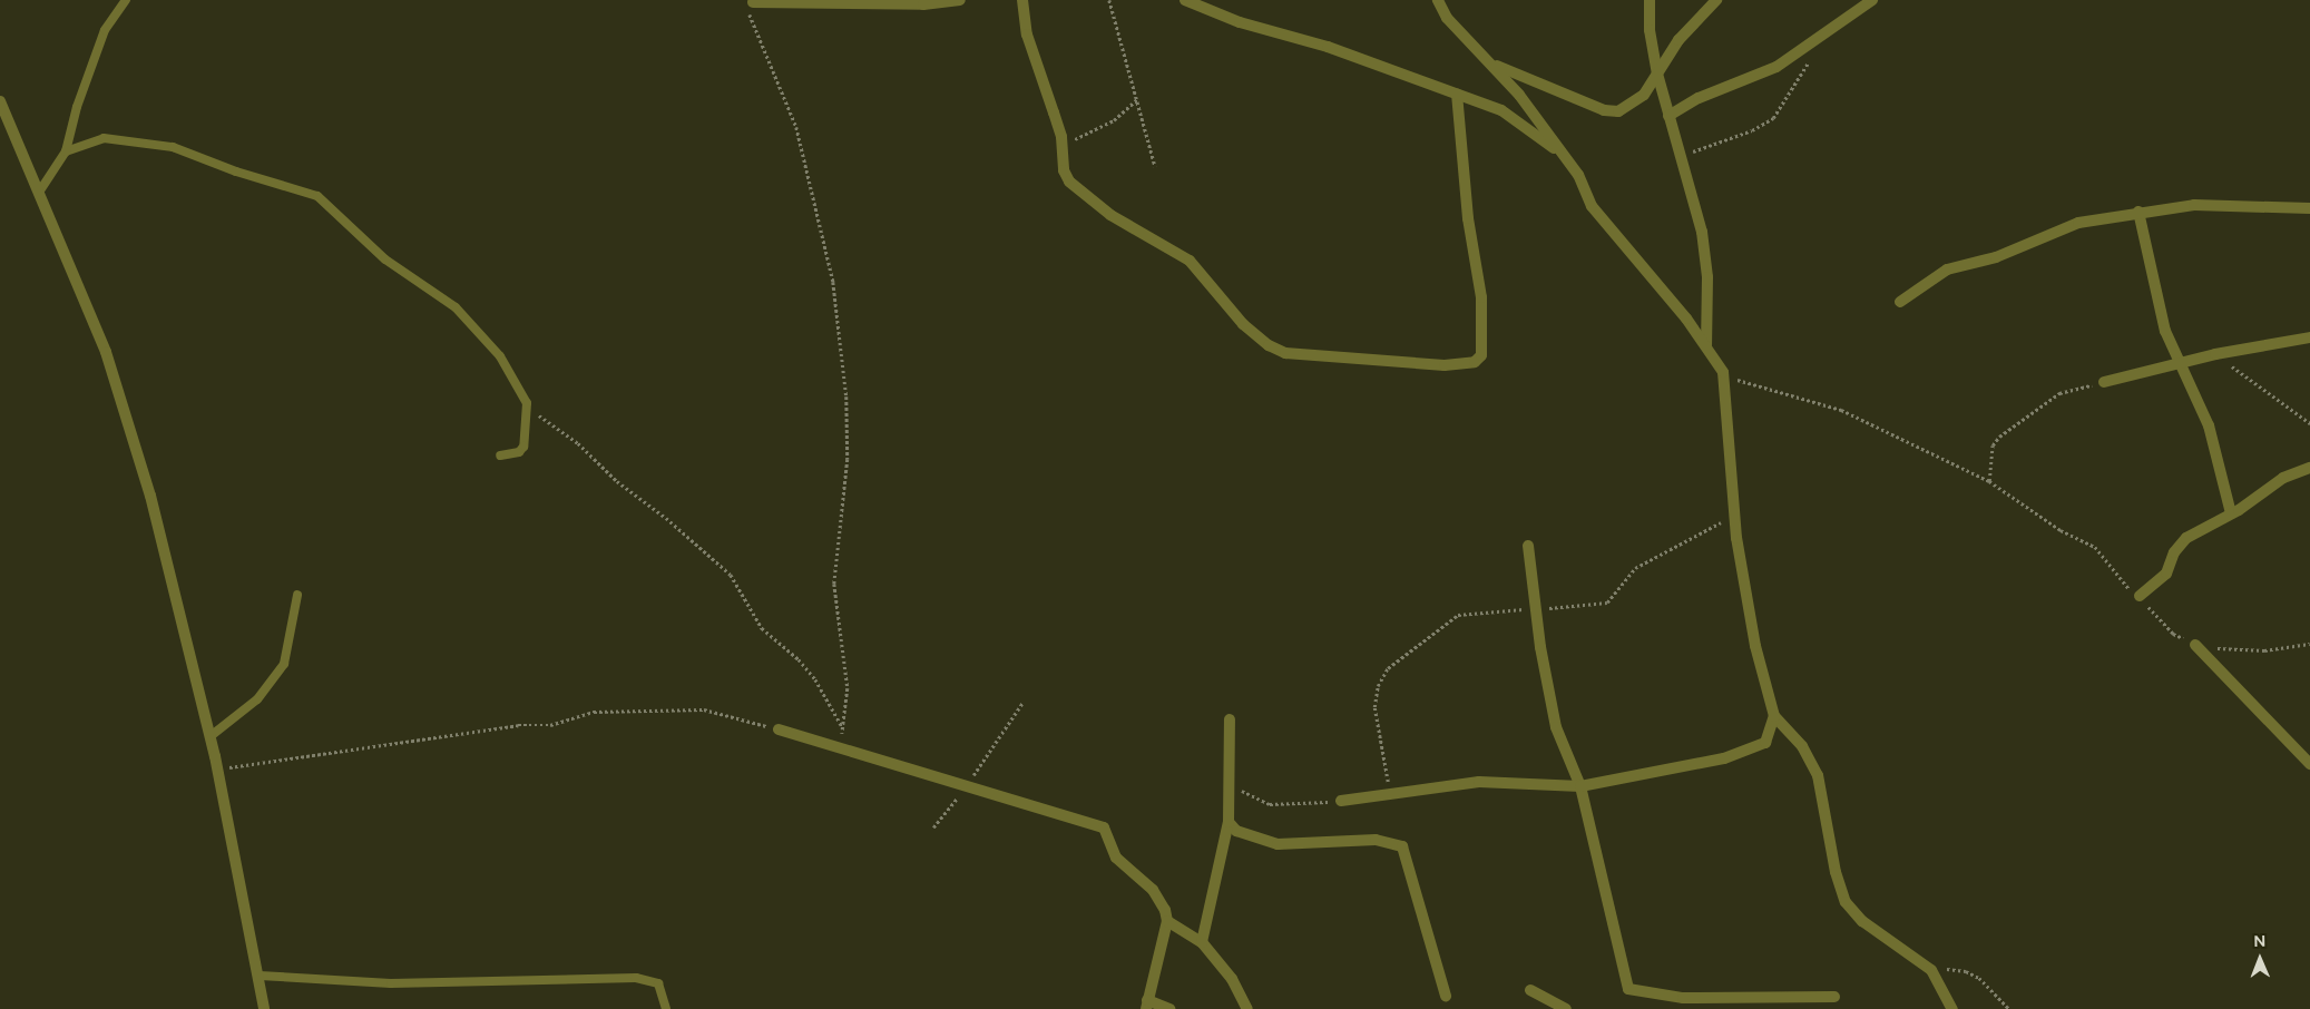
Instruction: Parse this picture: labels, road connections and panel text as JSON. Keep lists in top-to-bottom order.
{
  "north": "top"
}
